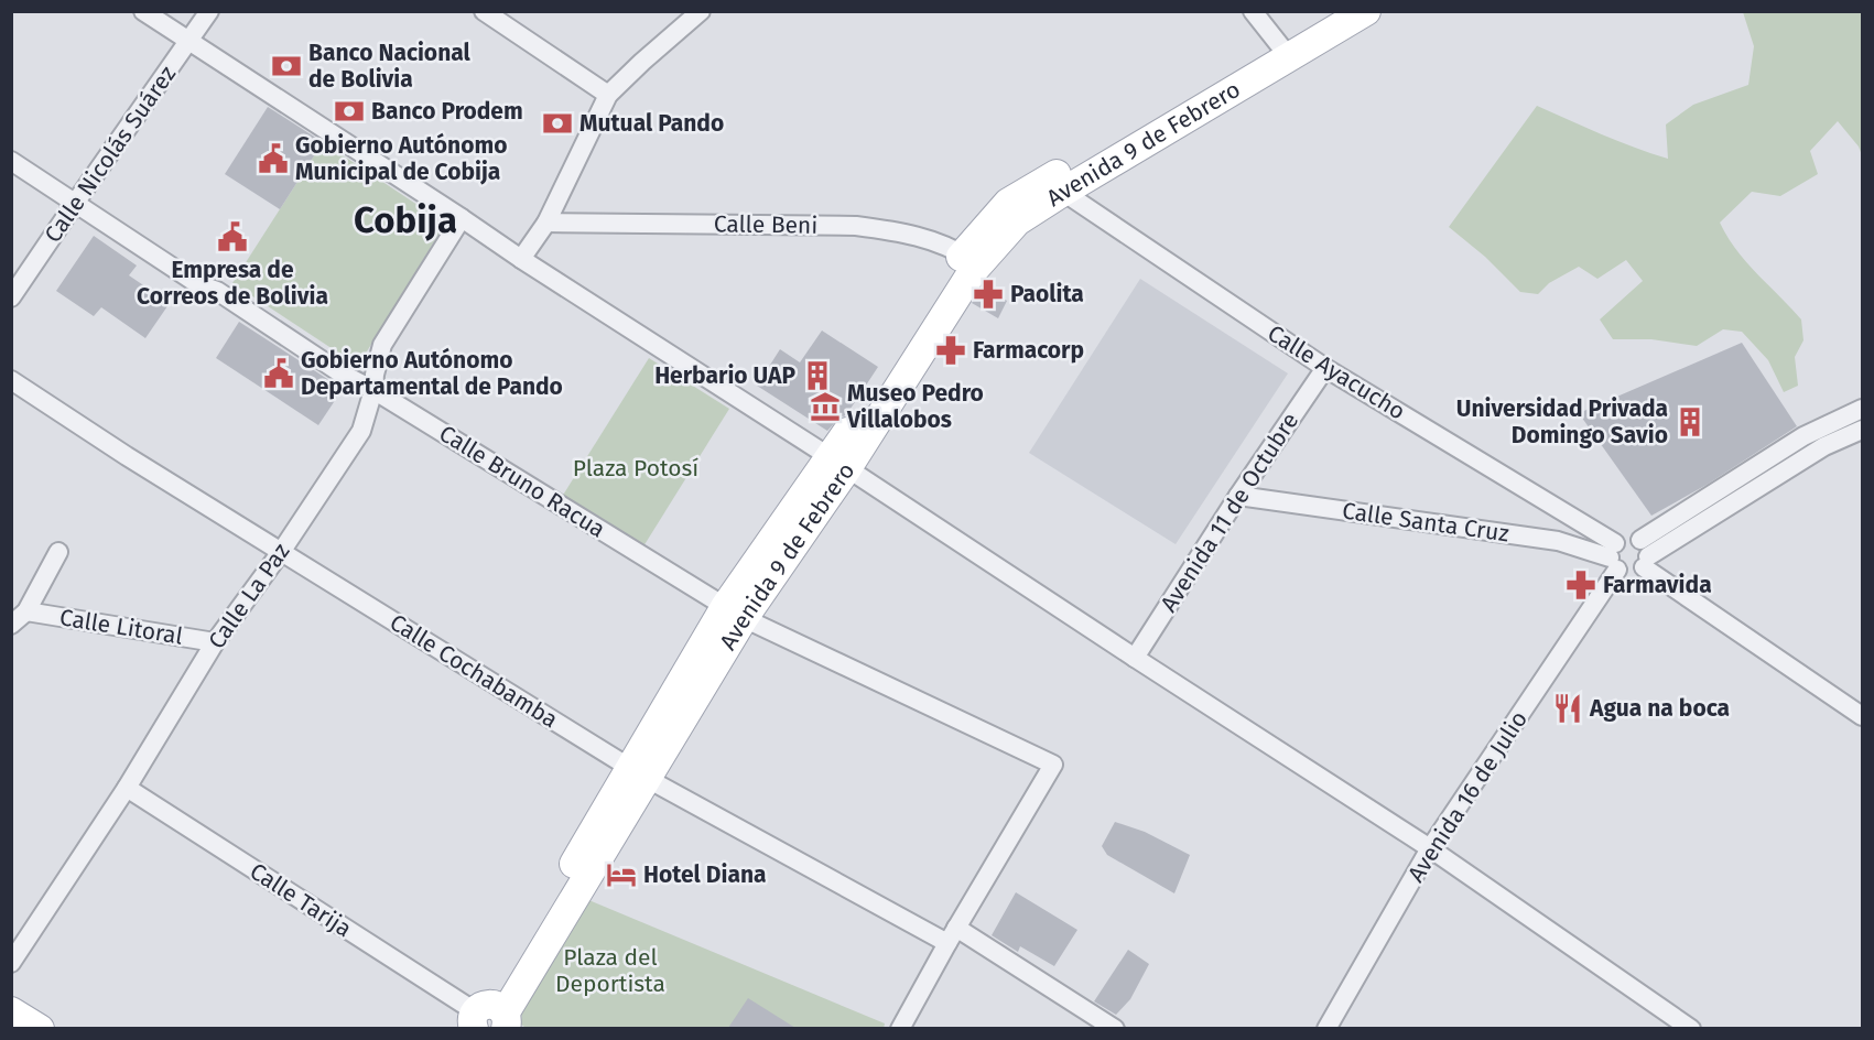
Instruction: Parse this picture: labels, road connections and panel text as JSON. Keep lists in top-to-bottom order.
{
  "streets": {
    "main road": ["Avenida 9 de Febrero"],
    "street": [
      "Calle Nicolás Suárez",
      "Calle Beni",
      "Calle Ayacucho",
      "Calle Bruno Racua",
      "Avenida 11 de Octubre",
      "Calle Santa Cruz",
      "Calle La Paz",
      "Calle Litoral",
      "Calle Cochabamba",
      "Avenida 16 de Julio",
      "Calle Tarija"
    ]
  },
  "crossings": [
    ["Avenida 9 de Febrero", "Calle Beni"],
    ["Avenida 9 de Febrero", "Calle Ayacucho"],
    ["Avenida 9 de Febrero", "Calle Bruno Racua"],
    ["Avenida 9 de Febrero", "Calle Cochabamba"],
    ["Avenida 9 de Febrero", "Calle Tarija"],
    ["Calle Nicolás Suárez", "Calle Bruno Racua"],
    ["Calle Ayacucho", "Avenida 11 de Octubre"],
    ["Calle Ayacucho", "Calle Santa Cruz"],
    ["Calle Ayacucho", "Avenida 16 de Julio"],
    ["Calle Bruno Racua", "Calle La Paz"],
    ["Calle Bruno Racua", "Calle Cochabamba"],
    ["Avenida 11 de Octubre", "Calle Santa Cruz"],
    ["Calle Santa Cruz", "Avenida 16 de Julio"],
    ["Calle La Paz", "Calle Litoral"],
    ["Calle La Paz", "Calle Cochabamba"],
    ["Calle La Paz", "Calle Tarija"]
  ],
  "districts": ["Cobija"],
  "parks": ["Plaza Potosí", "Plaza del Deportista"],
  "places": {
    "bank": ["Banco Nacional de Bolivia", "Banco Prodem", "Mutual Pando"],
    "public building": ["Gobierno Autónomo Municipal de Cobija", "Empresa de Correos de Bolivia", "Gobierno Autónomo Departamental de Pando"],
    "pharmacy": ["Paolita", "Farmacorp", "Farmavida"],
    "building": ["Herbario UAP", "Universidad Privada Domingo Savio"],
    "museum": ["Museo Pedro Villalobos"],
    "restaurant": ["Agua na boca"],
    "hotel": ["Hotel Diana"]
  }
}
